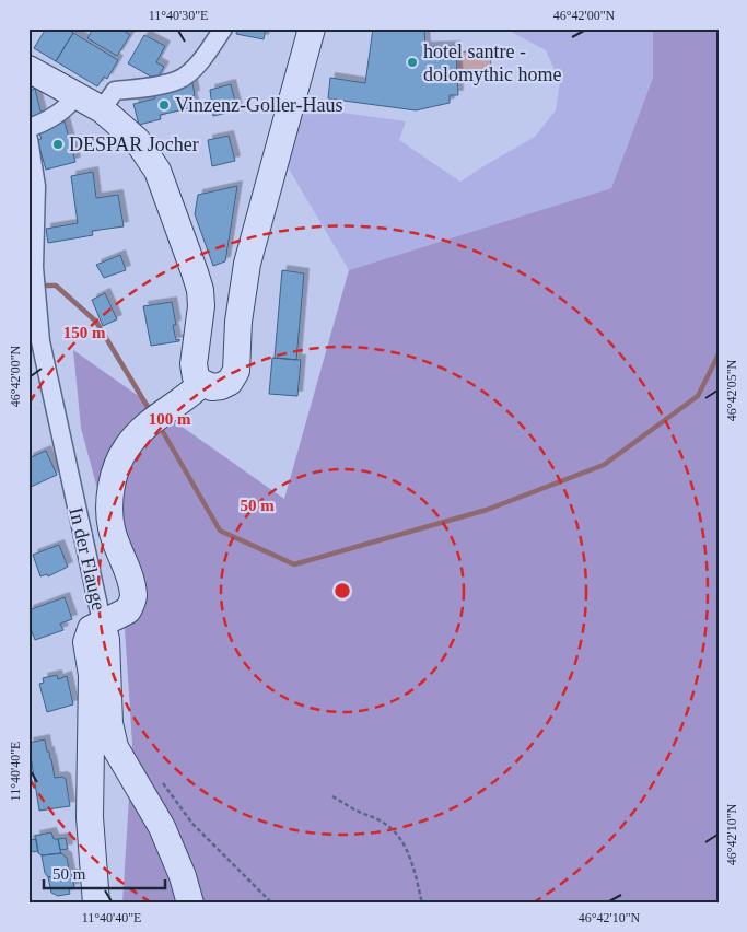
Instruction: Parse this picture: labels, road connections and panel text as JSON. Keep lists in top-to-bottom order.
{
  "streets": {
    "street": ["In der Flauge"]
  },
  "places": ["hotel santre - dolomythic home", "Vinzenz-Goller-Haus", "DESPAR Jocher"],
  "scale_bar": "50 m",
  "coordinates": [
    "11°40'30\"E",
    "46°42'00\"N",
    "46°42'05\"N",
    "11°40'40\"E",
    "46°42'10\"N"
  ],
  "rings": ["150 m", "100 m", "50 m"]
}
